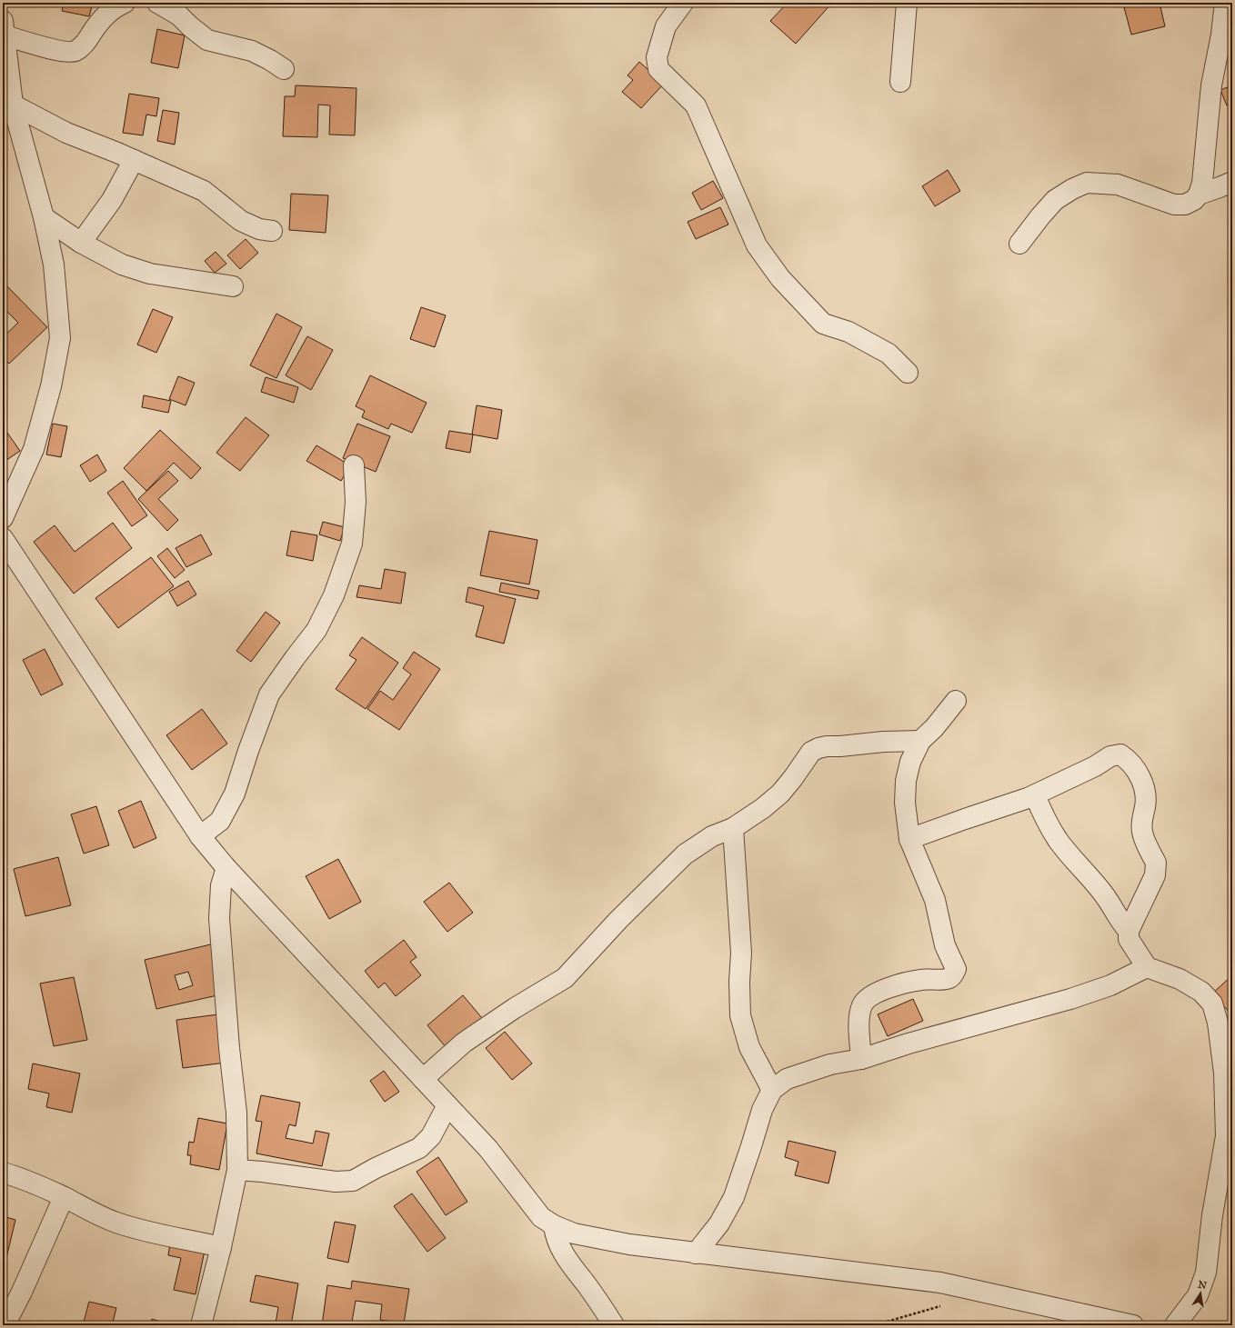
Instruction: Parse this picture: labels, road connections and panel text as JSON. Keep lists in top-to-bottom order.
{
  "north": "top"
}
